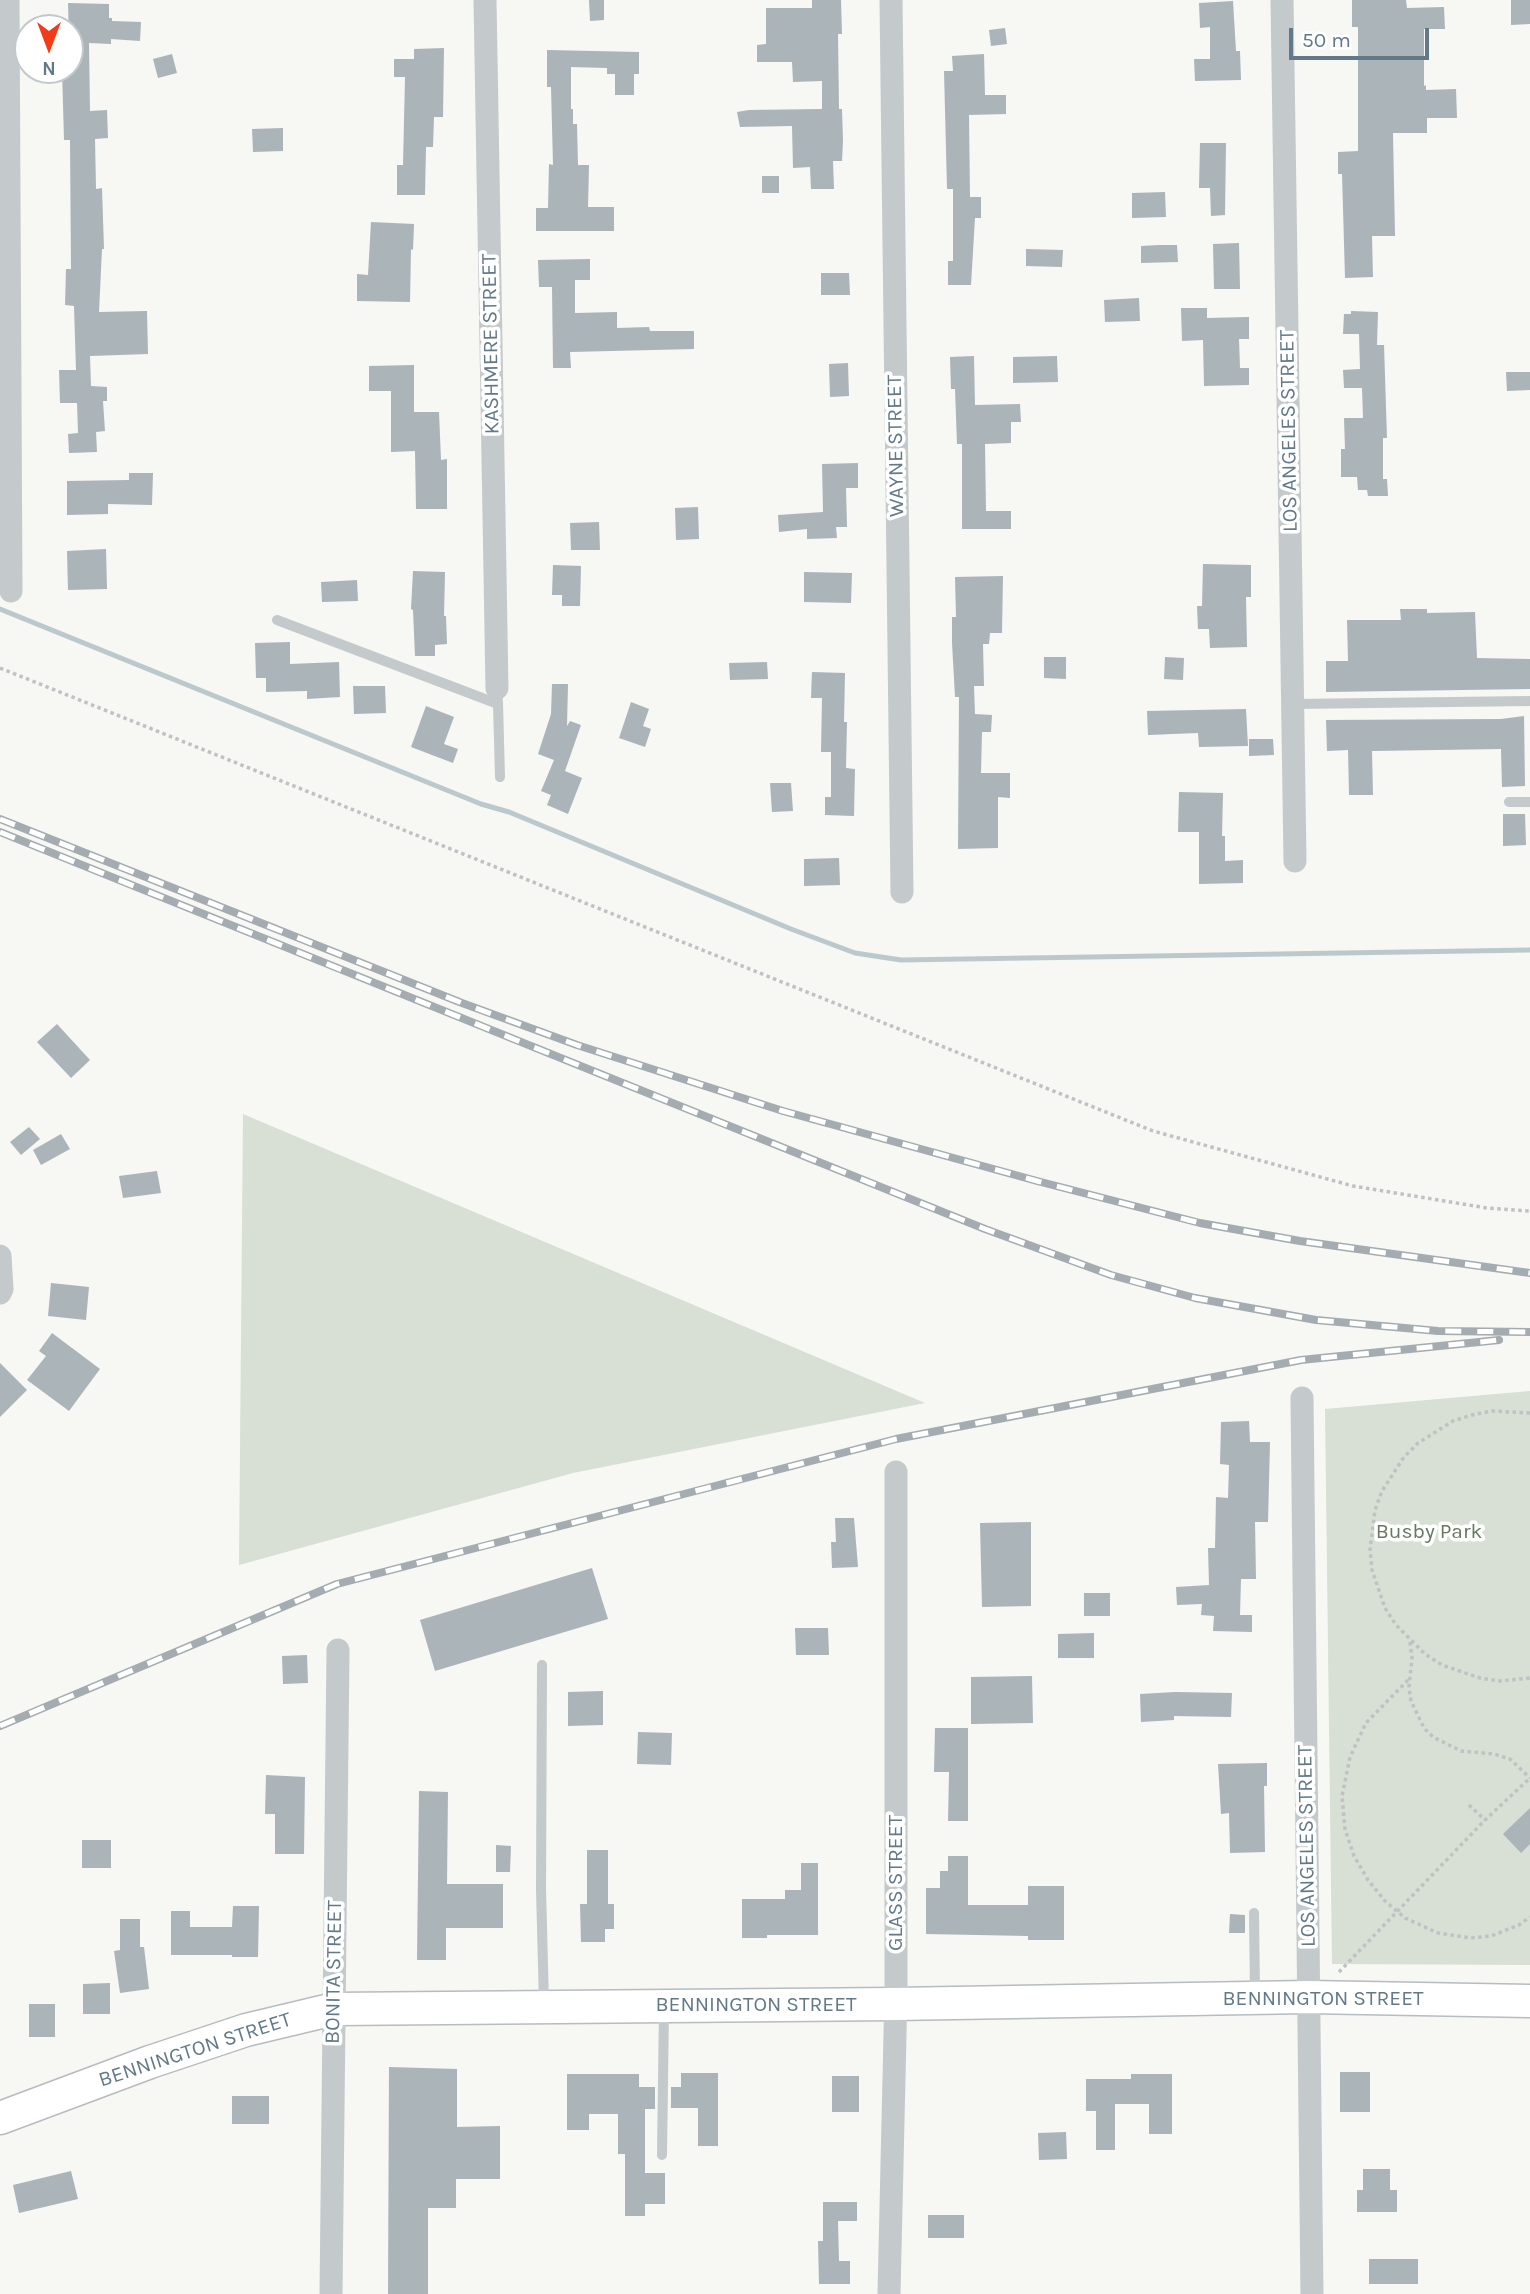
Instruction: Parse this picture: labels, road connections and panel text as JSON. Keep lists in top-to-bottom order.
{
  "streets": {
    "street": [
      "KASHMERE STREET",
      "LOS ANGELES STREET",
      "WAYNE STREET",
      "GLASS STREET",
      "BONITA STREET",
      "BENNINGTON STREET"
    ]
  },
  "crossings": [
    ["LOS ANGELES STREET", "BENNINGTON STREET"],
    ["GLASS STREET", "BENNINGTON STREET"],
    ["BONITA STREET", "BENNINGTON STREET"]
  ],
  "parks": ["Busby Park"],
  "scale_bar": "50 m",
  "north": "bottom"
}
